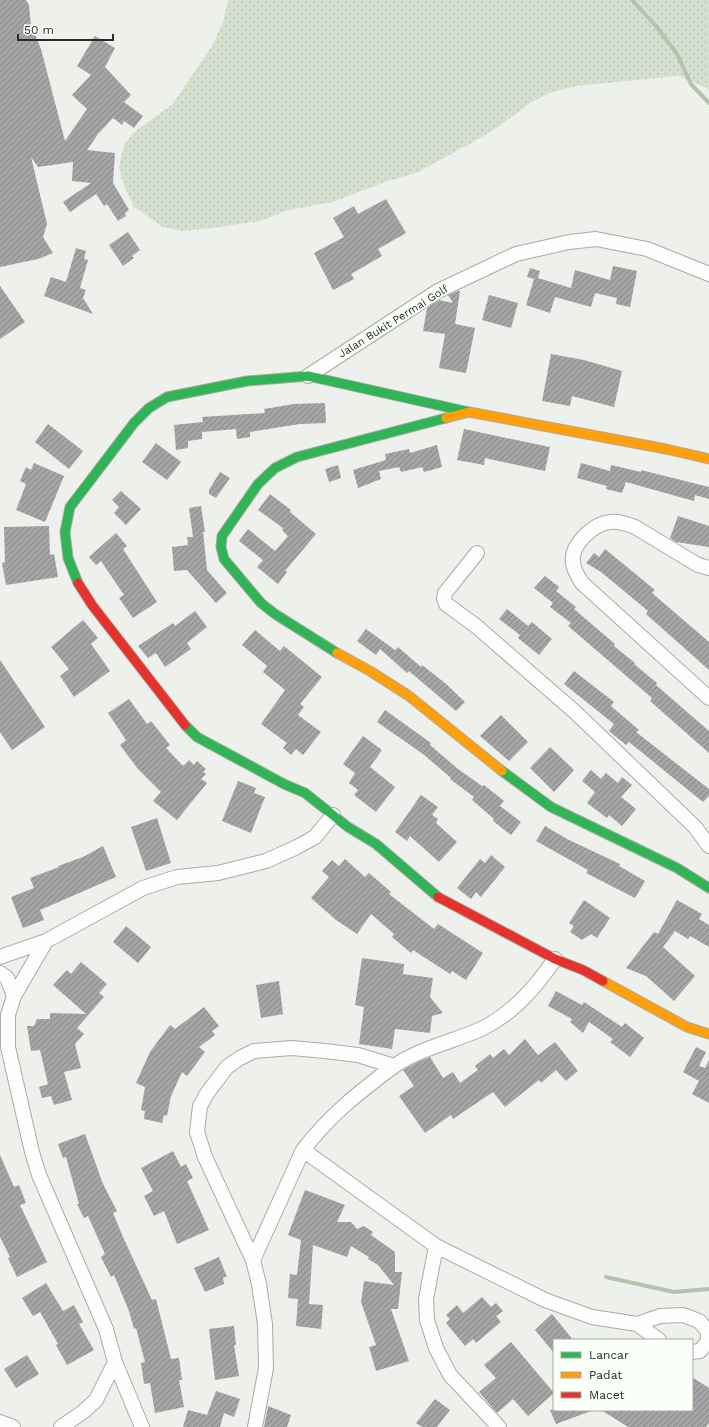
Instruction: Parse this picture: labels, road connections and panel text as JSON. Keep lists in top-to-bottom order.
{
  "streets": {
    "street": ["Jalan Bukit Permai Golf"]
  },
  "legend": ["Lancar", "Padat", "Macet"],
  "scale_bar": "50 m"
}
